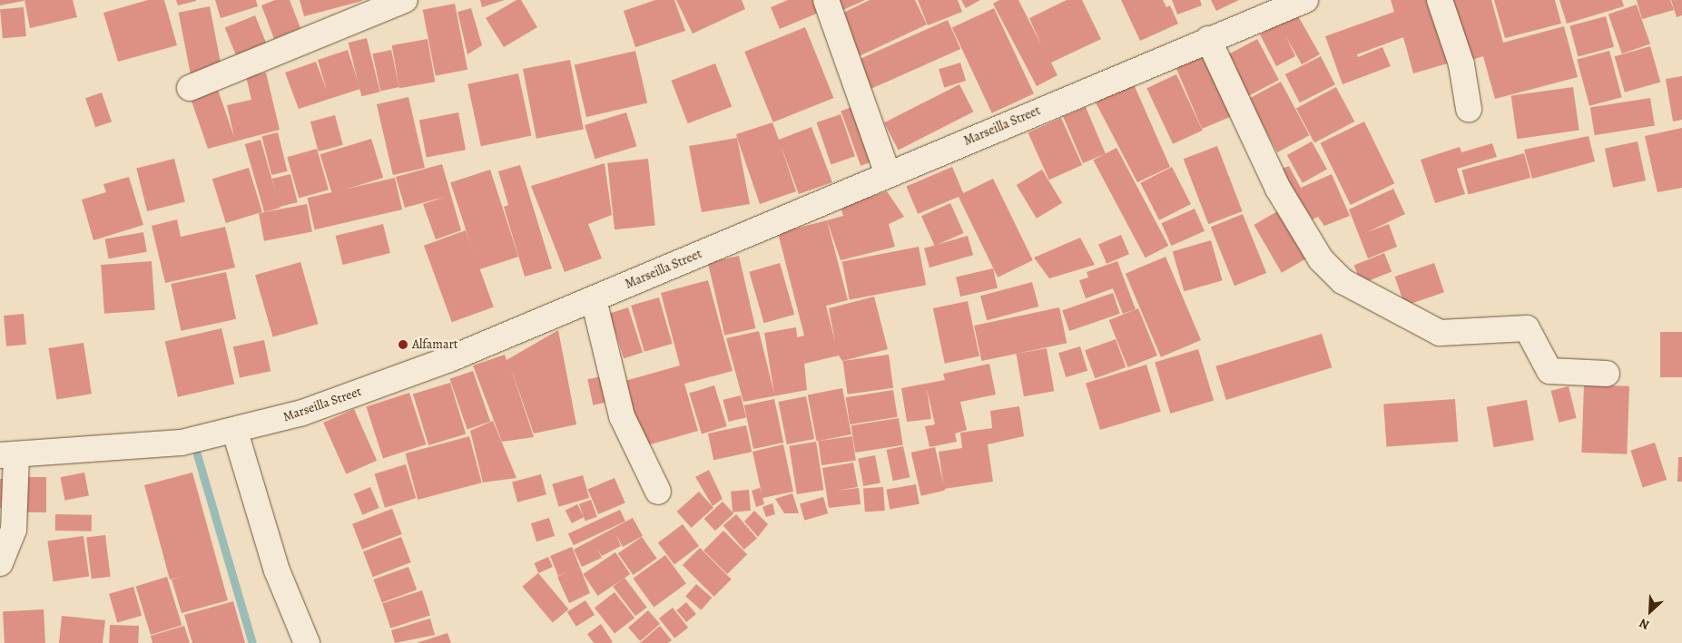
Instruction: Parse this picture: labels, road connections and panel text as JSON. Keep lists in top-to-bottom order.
{
  "streets": {
    "street": ["Marseilla Street"]
  },
  "places": ["Alfamart"],
  "north": "bottom left"
}
